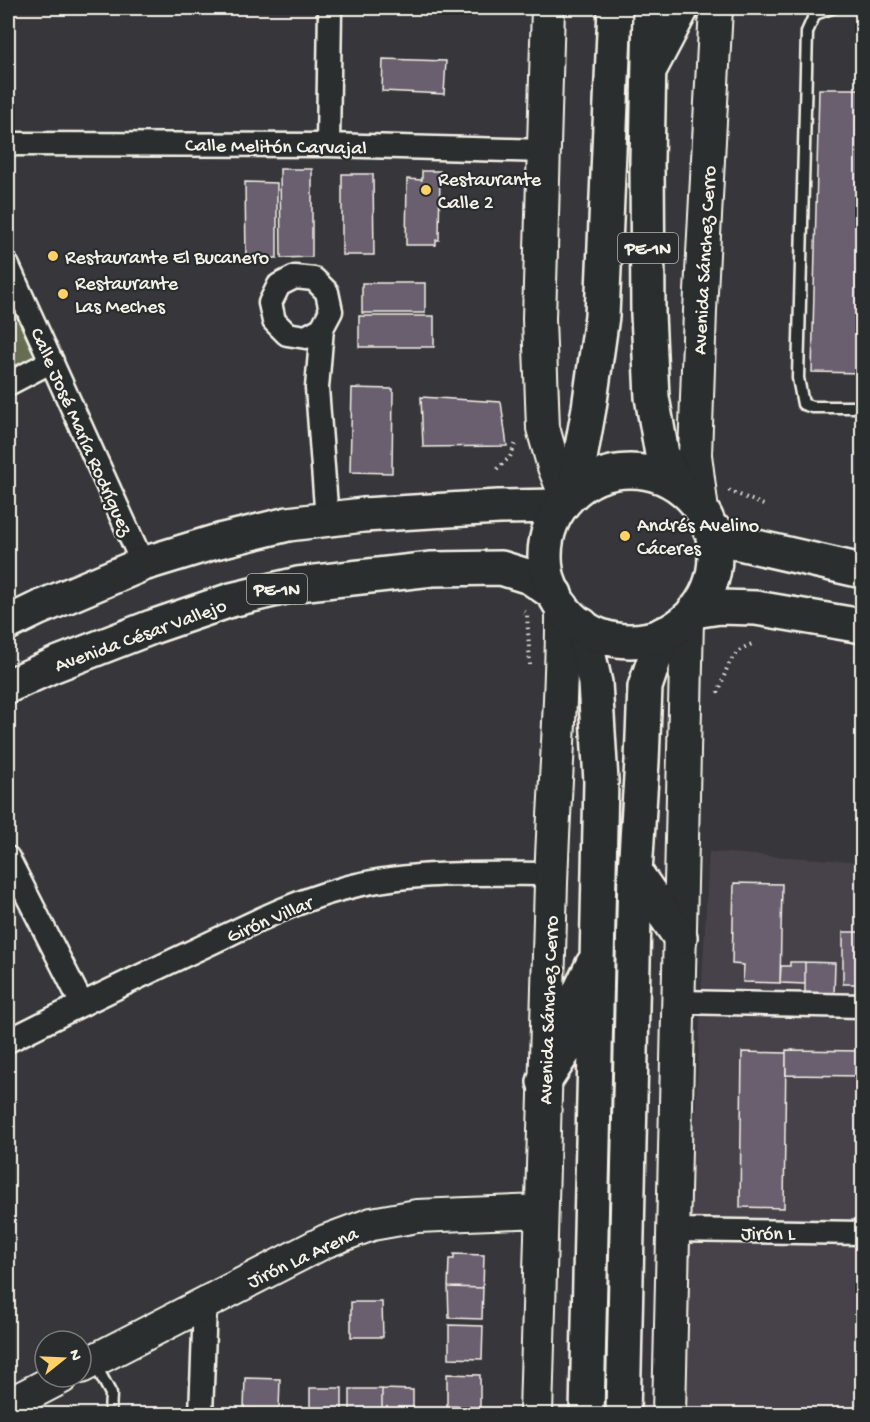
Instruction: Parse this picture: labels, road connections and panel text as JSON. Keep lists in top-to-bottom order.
{
  "streets": {
    "main road": [
      "PE-1N",
      "Avenida Sánchez Cerro",
      "Avenida César Vallejo",
      "Jirón La Arena"
    ],
    "street": [
      "Calle Melitón Carvajal",
      "Calle José María Rodríguez",
      "Girón Villar",
      "Jirón L"
    ]
  },
  "crossings": [
    ["PE-1N", "Avenida Sánchez Cerro"],
    ["PE-1N", "Avenida César Vallejo"],
    ["Avenida Sánchez Cerro", "Avenida César Vallejo"],
    ["Avenida Sánchez Cerro", "Girón Villar"],
    ["Avenida Sánchez Cerro", "Jirón La Arena"]
  ],
  "places": [
    "Restaurante Calle 2",
    "Restaurante El Bucanero",
    "Restaurante Las Meches",
    "Andrés Avelino Cáceres"
  ],
  "north": "right"
}
